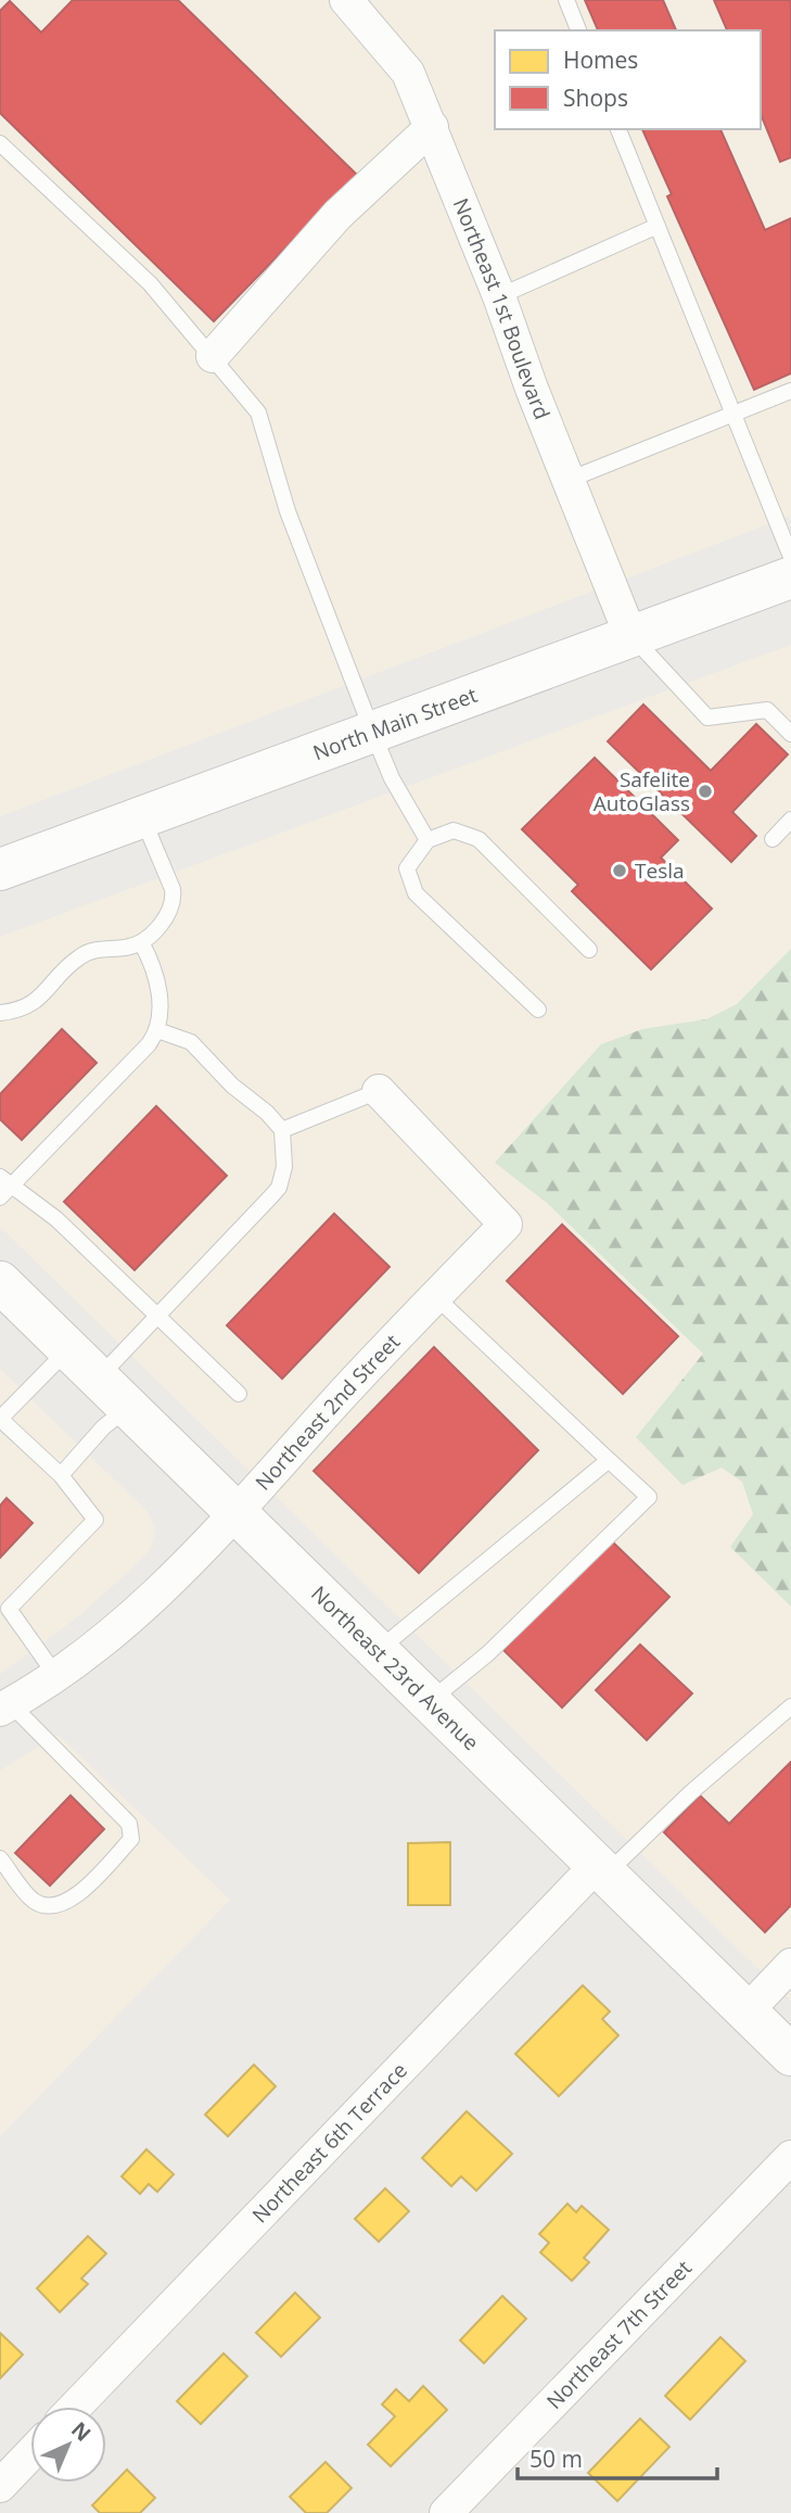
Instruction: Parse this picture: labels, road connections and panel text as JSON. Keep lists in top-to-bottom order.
{
  "streets": {
    "main road": ["North Main Street", "Northeast 23rd Avenue"],
    "street": [
      "Northeast 1st Boulevard",
      "Northeast 2nd Street",
      "Northeast 6th Terrace",
      "Northeast 7th Street"
    ]
  },
  "crossings": [
    ["Northeast 1st Boulevard", "North Main Street"],
    ["Northeast 2nd Street", "Northeast 23rd Avenue"],
    ["Northeast 23rd Avenue", "Northeast 6th Terrace"]
  ],
  "places": ["Safelite AutoGlass", "Tesla"],
  "legend": ["Homes", "Shops"],
  "scale_bar": "50 m",
  "north": "top right"
}
